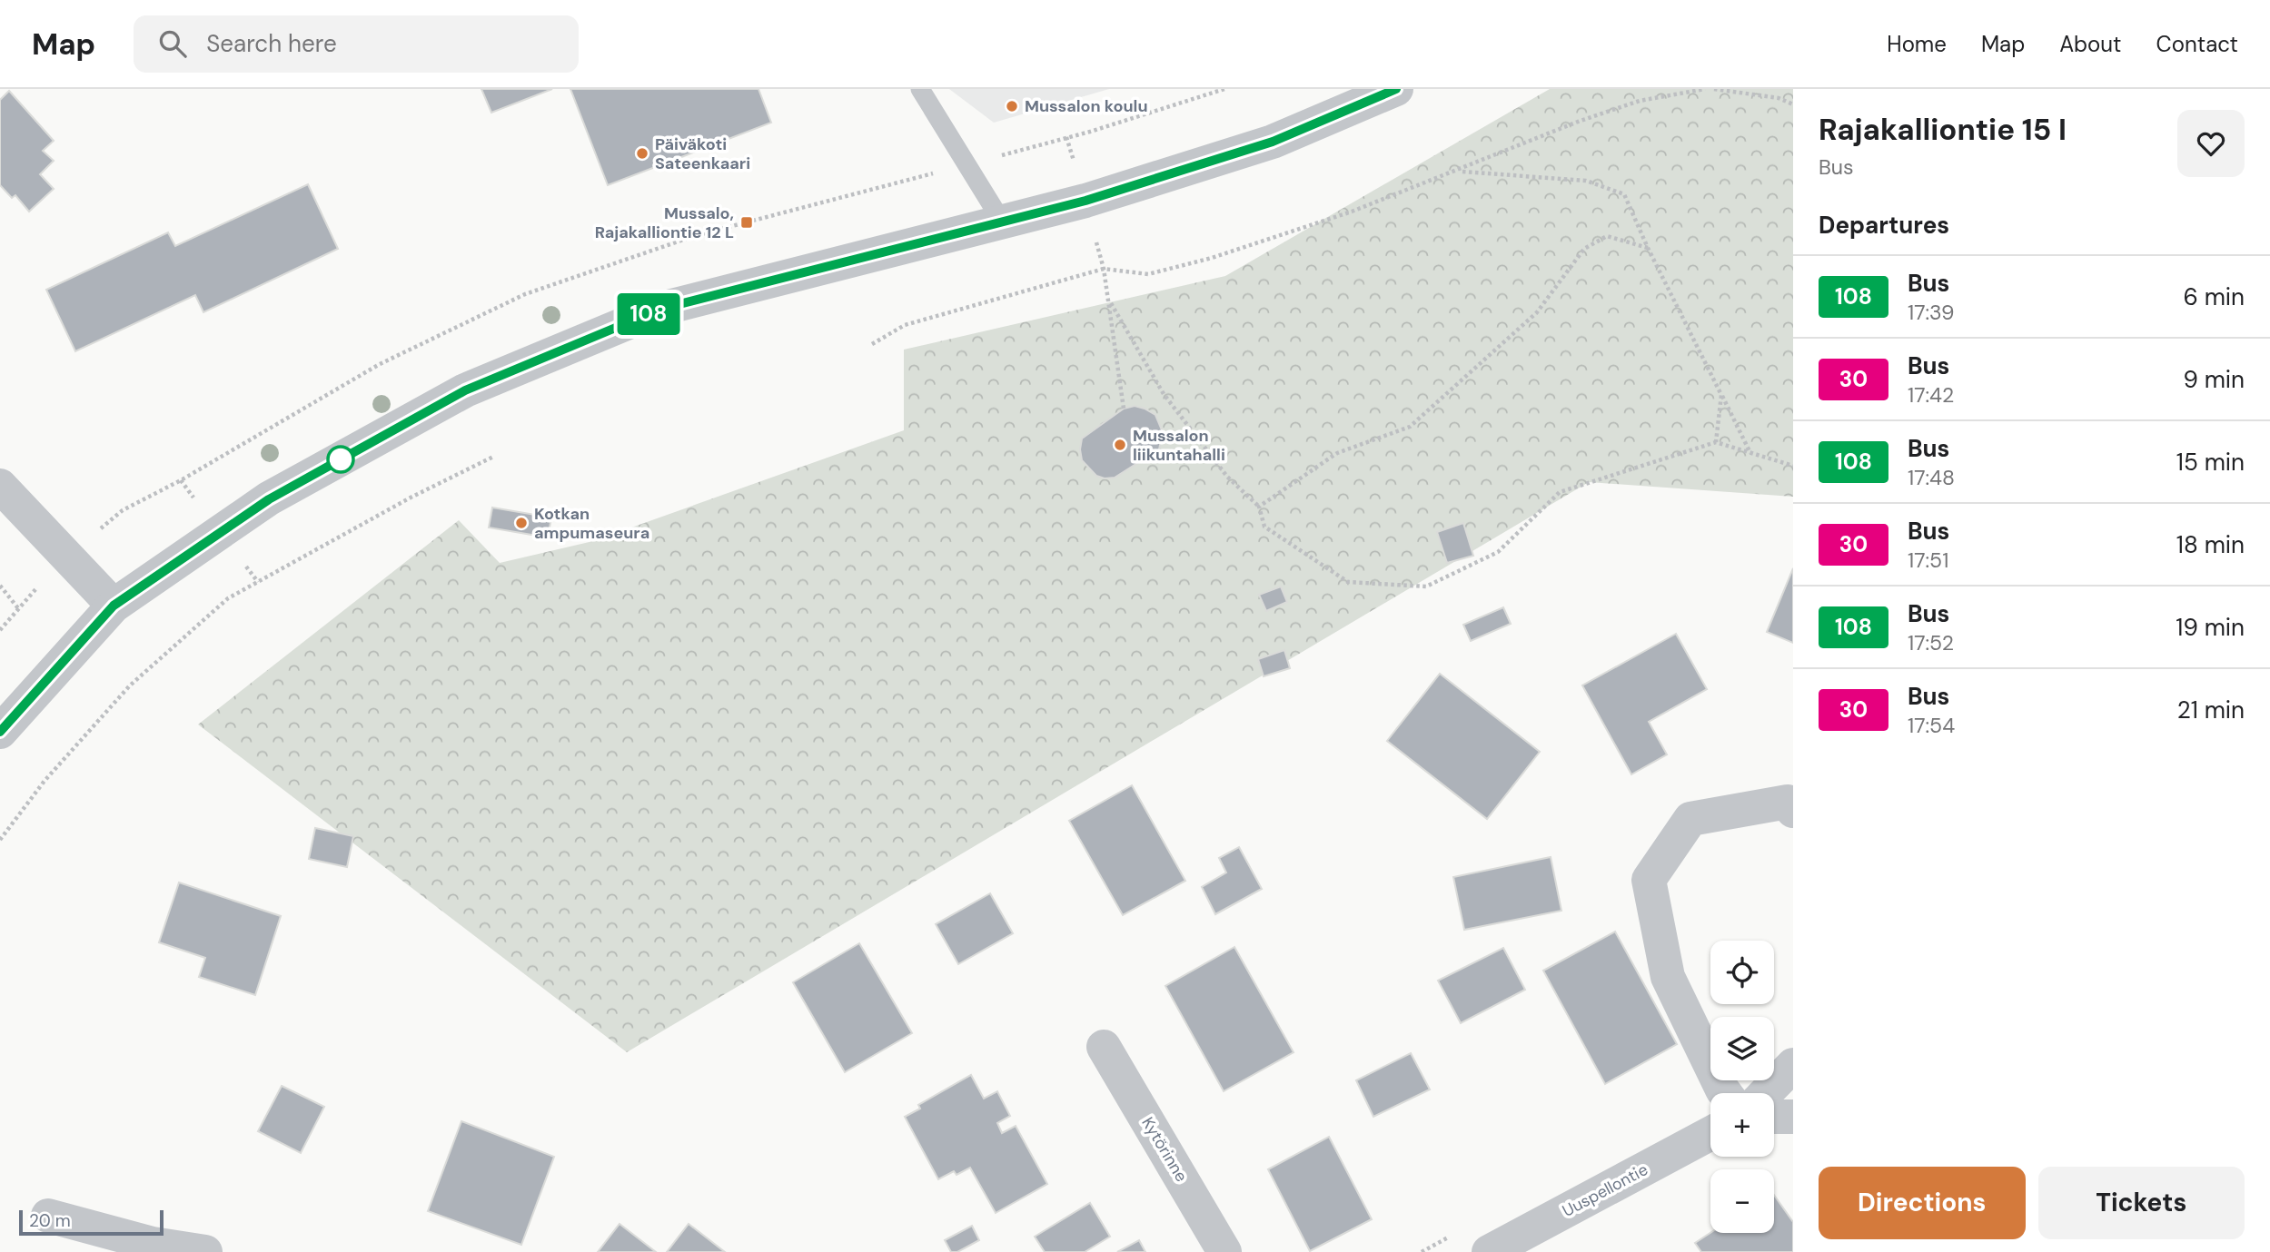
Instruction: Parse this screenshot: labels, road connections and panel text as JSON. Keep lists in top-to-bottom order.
{
  "streets": {
    "street": ["Kytörinne", "Uuspellontie"]
  },
  "places": {
    "other": [
      "Mussalon koulu",
      "Päiväkoti Sateenkaari",
      "Mussalon liikuntahalli",
      "Kotkan ampumaseura"
    ],
    "transit": ["Mussalo, Rajakalliontie 12 L"]
  },
  "lines": ["bus line 108"],
  "scale_bar": "20 m",
  "page": {
    "header": "Map",
    "search": "Search here",
    "nav": [
      "Home",
      "Map",
      "About",
      "Contact"
    ],
    "on_map": "108",
    "heading": [
      ["Rajakalliontie 15 I", "Bus"],
      "Departures"
    ],
    "list": [
      {
        "mark": "108",
        "name": "Bus",
        "note": "17:39",
        "value": "6 min"
      },
      {
        "mark": "30",
        "name": "Bus",
        "note": "17:42",
        "value": "9 min"
      },
      {
        "mark": "108",
        "name": "Bus",
        "note": "17:48",
        "value": "15 min"
      },
      {
        "mark": "30",
        "name": "Bus",
        "note": "17:51",
        "value": "18 min"
      },
      {
        "mark": "108",
        "name": "Bus",
        "note": "17:52",
        "value": "19 min"
      },
      {
        "mark": "30",
        "name": "Bus",
        "note": "17:54",
        "value": "21 min"
      }
    ],
    "map_buttons": ["+", "−"],
    "buttons": ["Directions", "Tickets"],
    "scale": "20 m"
  }
}
